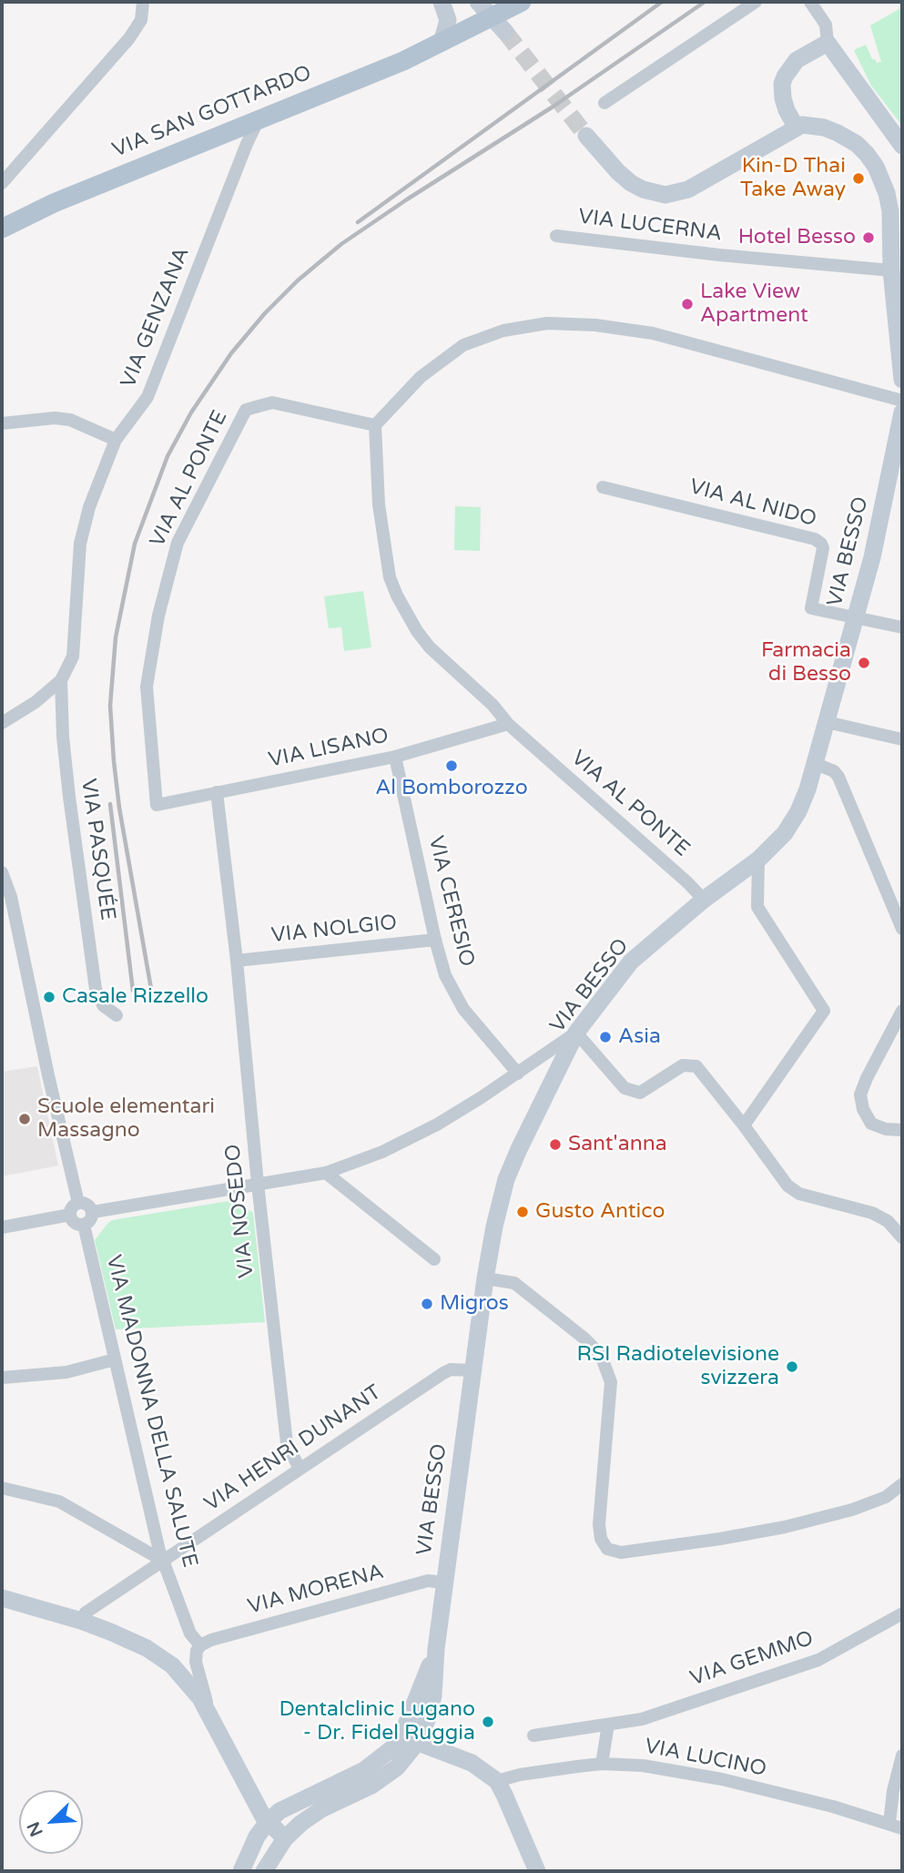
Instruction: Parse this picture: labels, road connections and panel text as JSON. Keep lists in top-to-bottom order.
{
  "streets": {
    "main road": ["VIA SAN GOTTARDO", "VIA BESSO"],
    "street": [
      "VIA LUCERNA",
      "VIA GENZANA",
      "VIA AL PONTE",
      "VIA AL NIDO",
      "VIA LISANO",
      "VIA PASQUÉE",
      "VIA CERESIO",
      "VIA NOLGIO",
      "VIA NOSEDO",
      "VIA MADONNA DELLA SALUTE",
      "VIA HENRI DUNANT",
      "VIA MORENA",
      "VIA GEMMO",
      "VIA LUCINO"
    ]
  },
  "crossings": [
    ["VIA SAN GOTTARDO", "VIA GENZANA"],
    ["VIA GENZANA", "VIA PASQUÉE"],
    ["VIA AL PONTE", "VIA BESSO"],
    ["VIA AL PONTE", "VIA LISANO"],
    ["VIA AL NIDO", "VIA BESSO"],
    ["VIA BESSO", "VIA HENRI DUNANT"],
    ["VIA BESSO", "VIA MORENA"],
    ["VIA LISANO", "VIA CERESIO"],
    ["VIA LISANO", "VIA NOSEDO"],
    ["VIA CERESIO", "VIA NOLGIO"],
    ["VIA NOLGIO", "VIA NOSEDO"],
    ["VIA NOSEDO", "VIA HENRI DUNANT"],
    ["VIA MADONNA DELLA SALUTE", "VIA HENRI DUNANT"],
    ["VIA MADONNA DELLA SALUTE", "VIA MORENA"]
  ],
  "places": [
    "Kin-D Thai Take Away",
    "Hotel Besso",
    "Lake View Apartment",
    "Farmacia di Besso",
    "Al Bomborozzo",
    "Casale Rizzello",
    "Asia",
    "Scuole elementari Massagno",
    "Sant'anna",
    "Gusto Antico",
    "Migros",
    "RSI Radiotelevisione svizzera",
    "Dentalclinic Lugano - Dr. Fidel Ruggia"
  ],
  "north": "bottom left"
}
